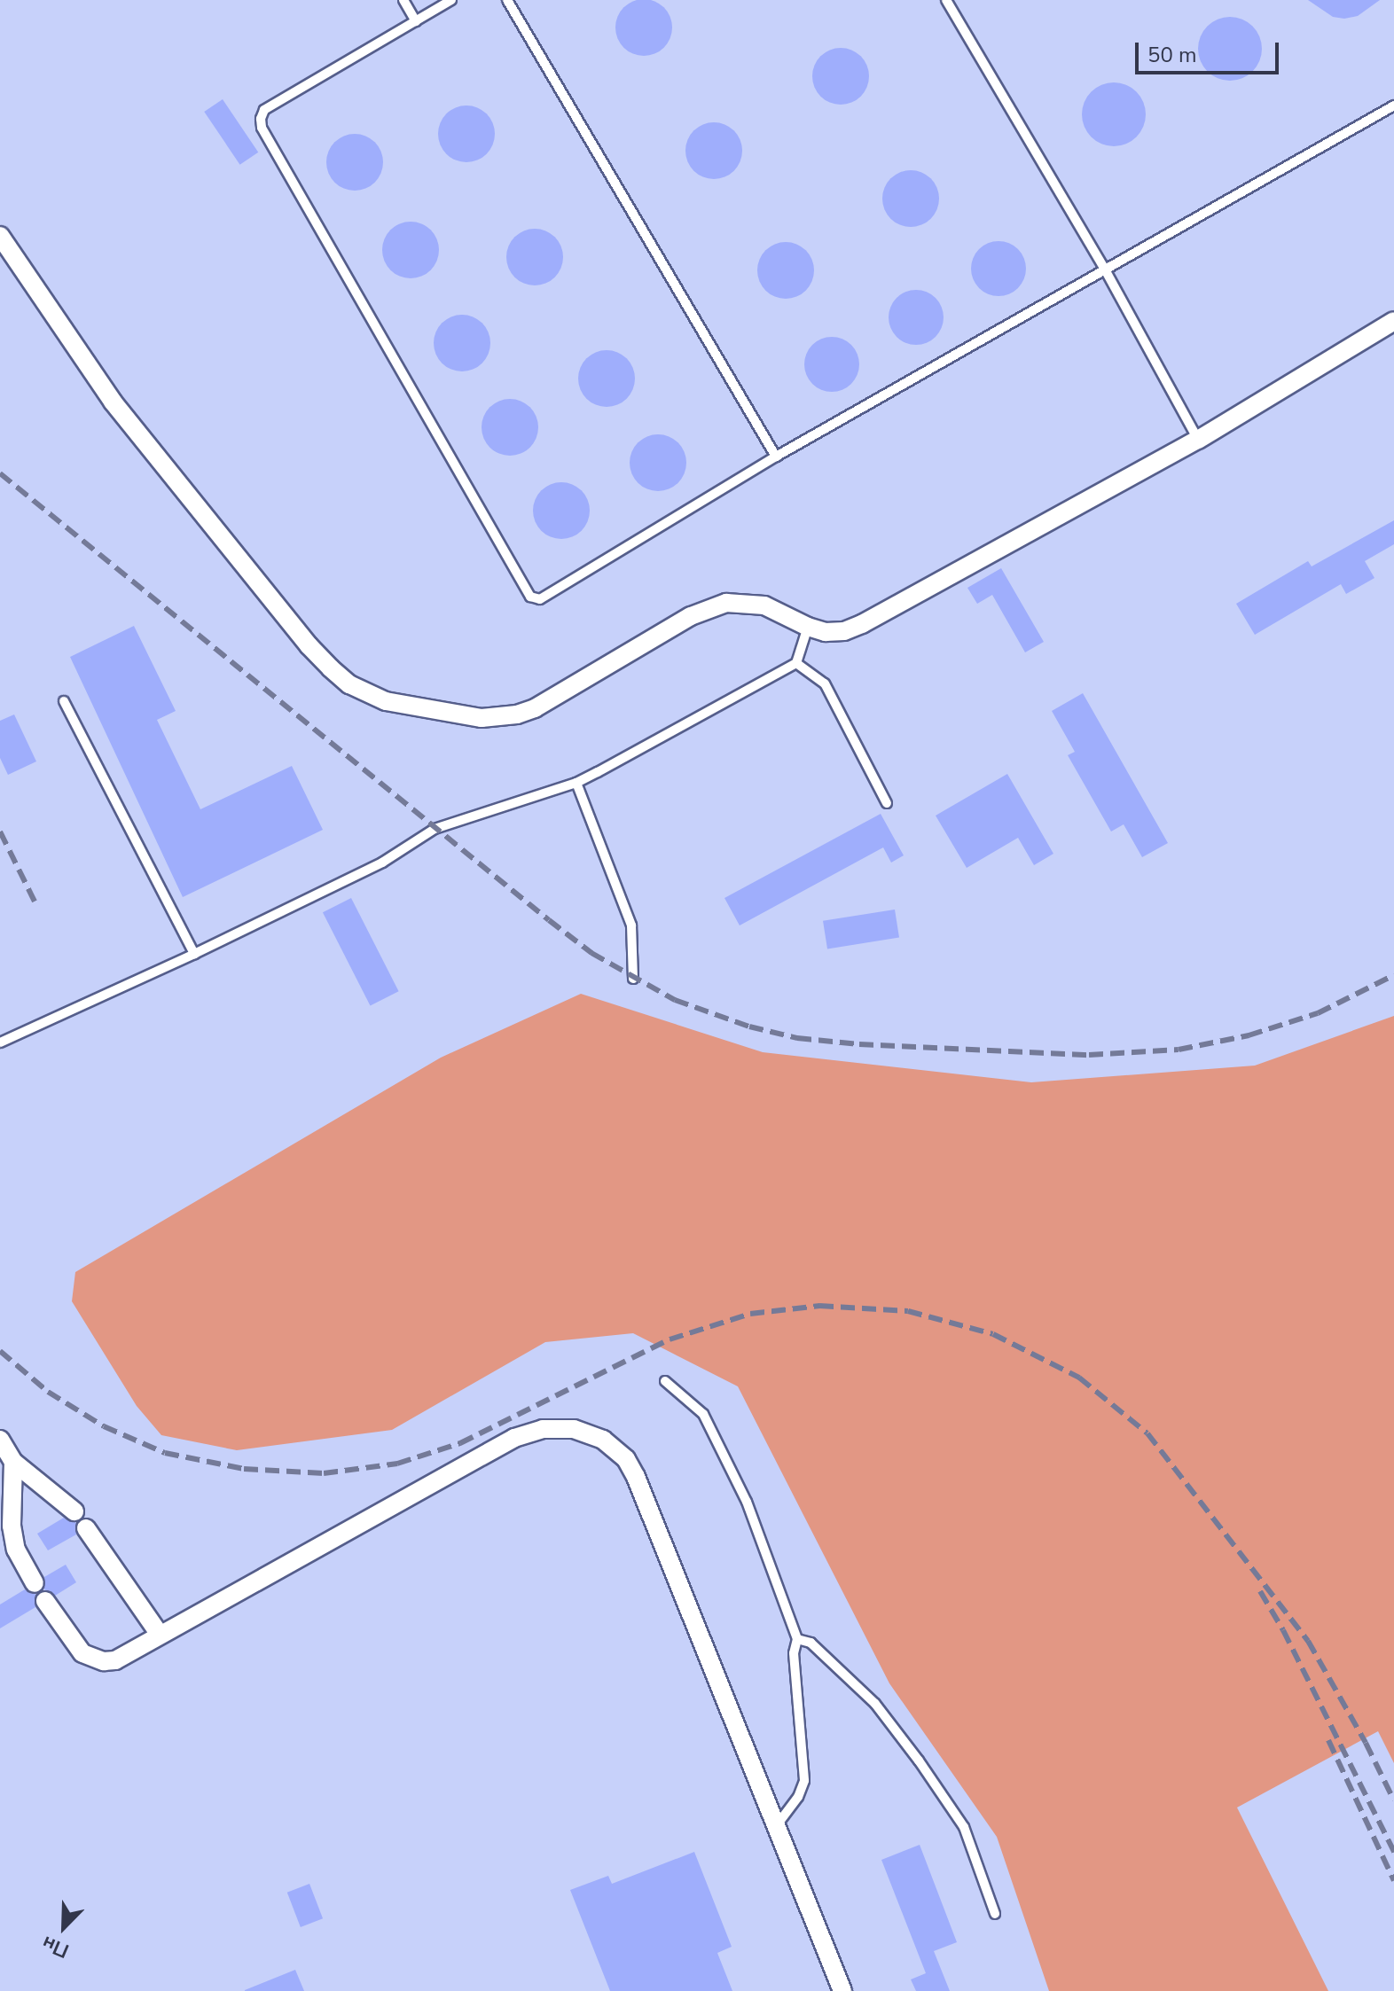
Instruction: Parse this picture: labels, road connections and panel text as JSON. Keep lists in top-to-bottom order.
{
  "scale_bar": "50 m",
  "north": "bottom left"
}
